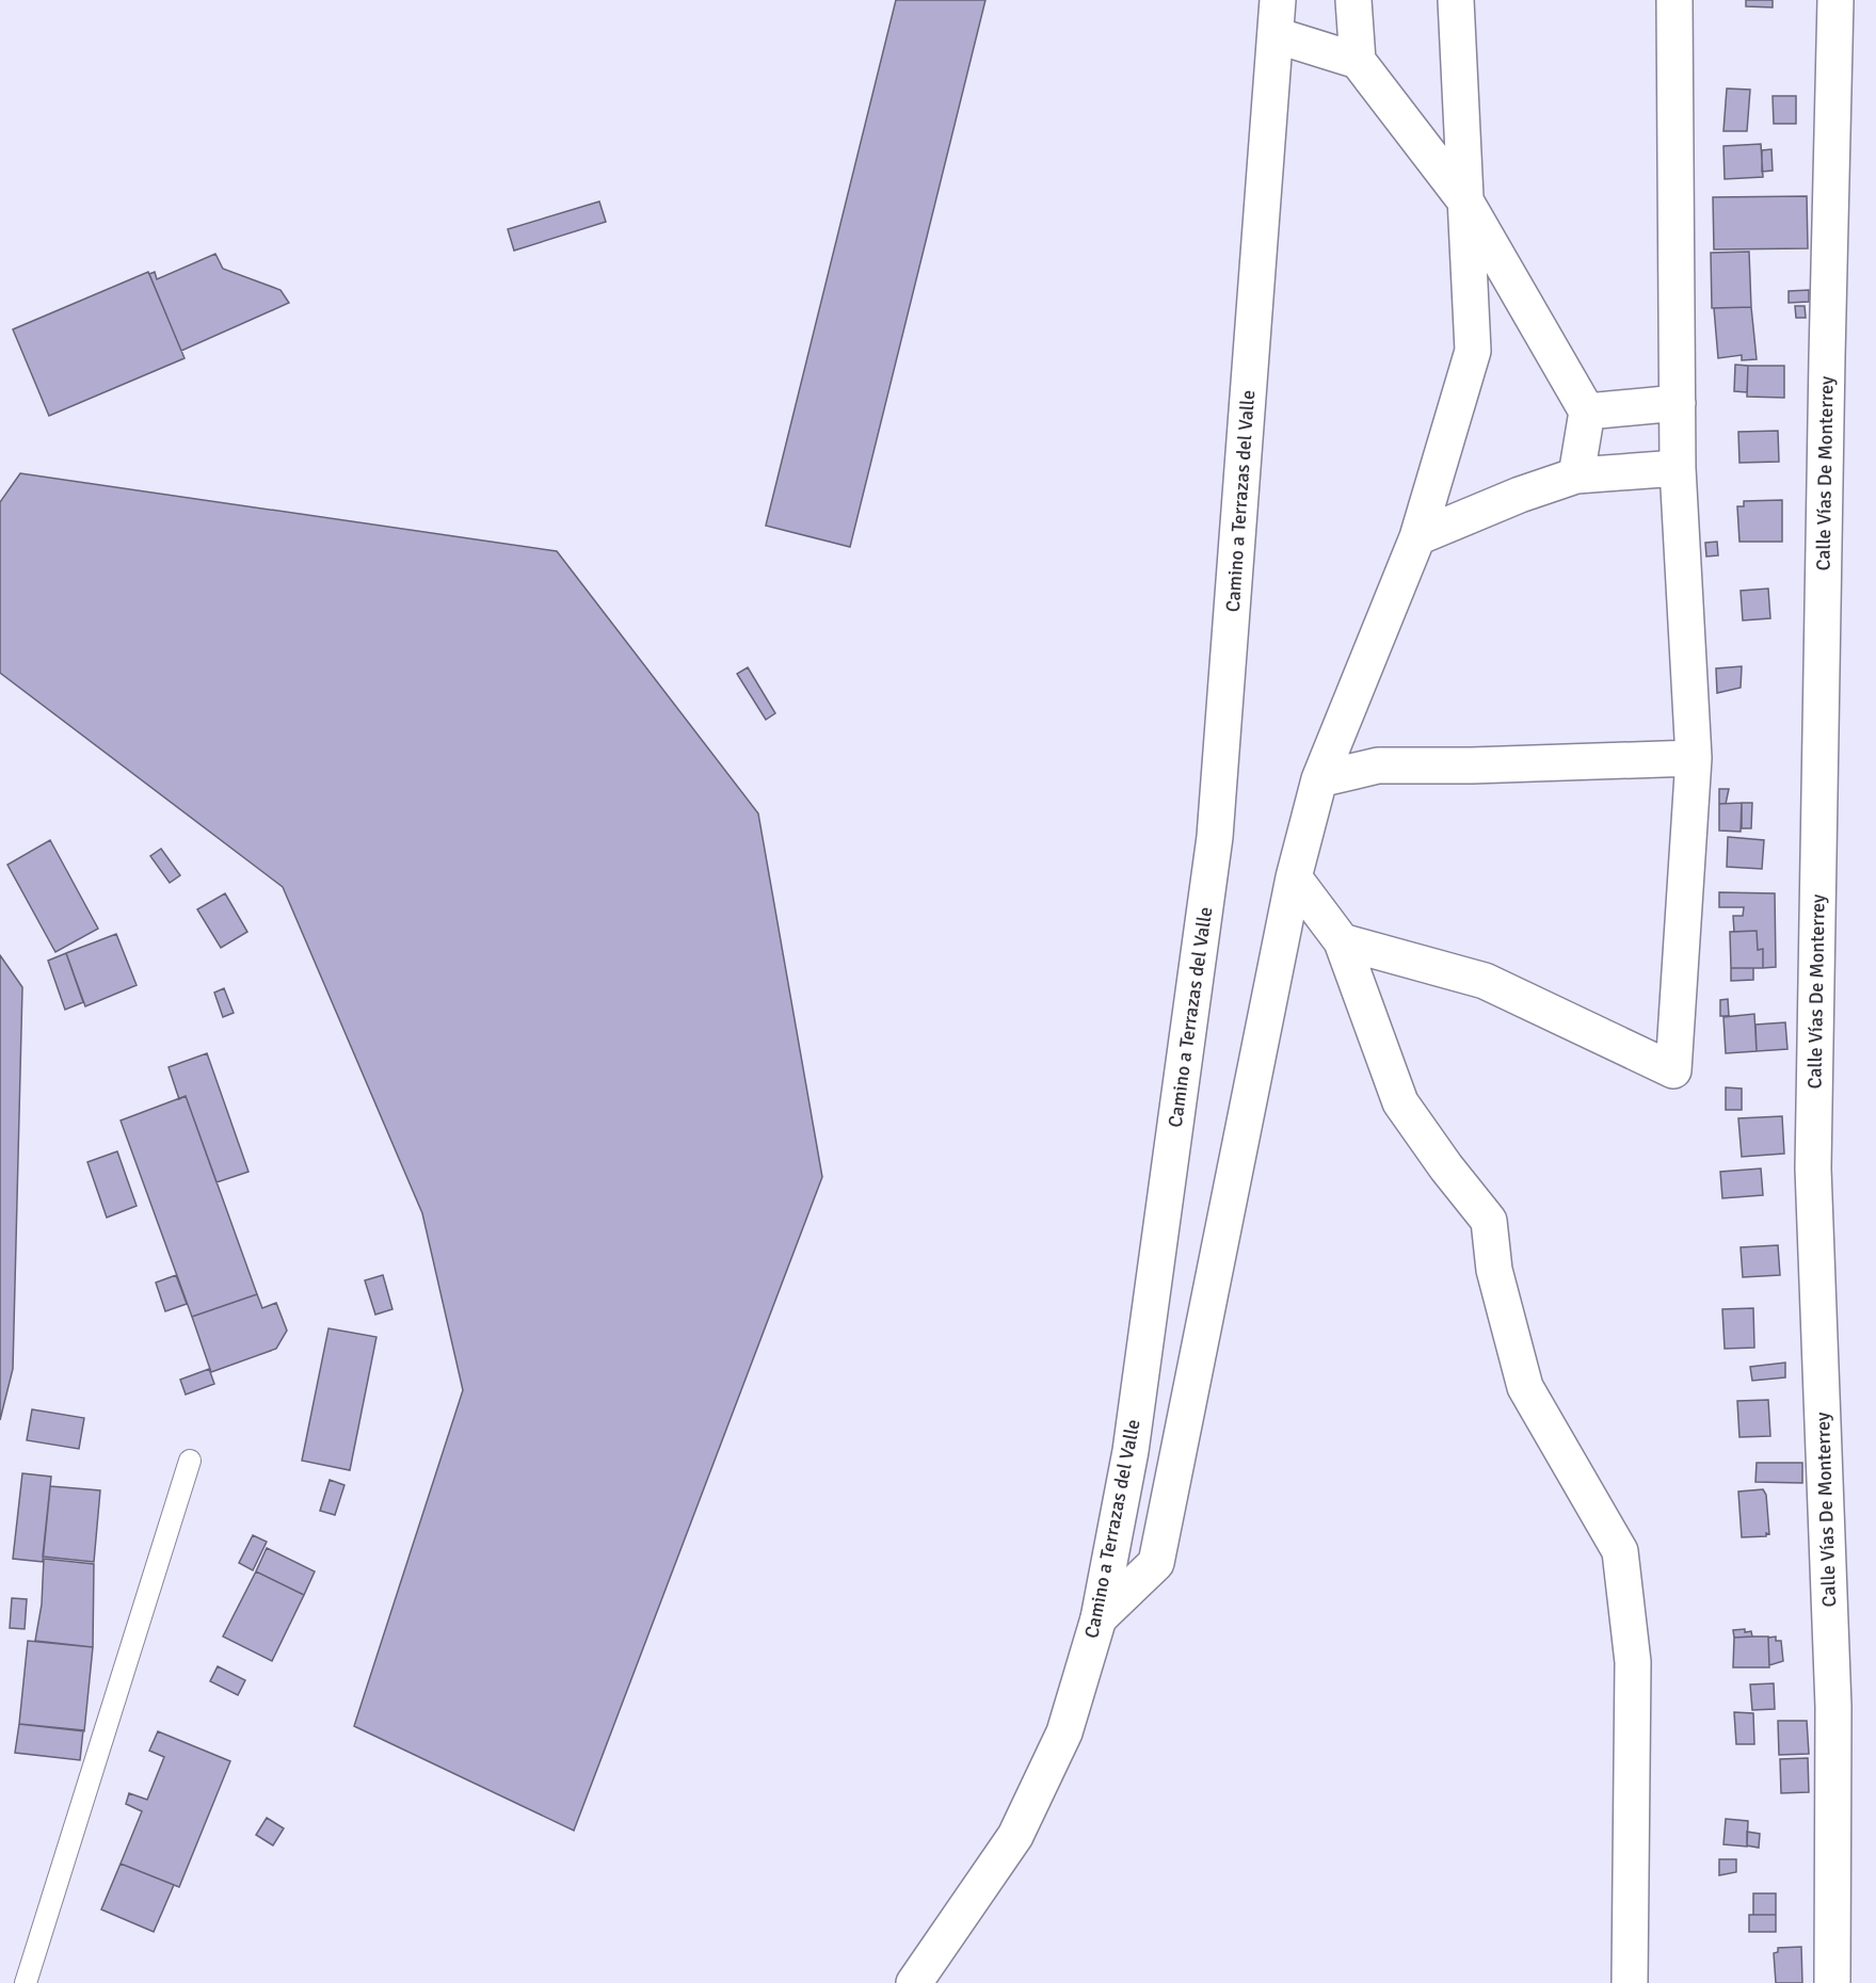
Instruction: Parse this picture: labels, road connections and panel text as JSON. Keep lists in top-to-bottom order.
{
  "streets": {
    "street": ["Calle Vías De Monterrey", "Camino a Terrazas del Valle"]
  }
}
